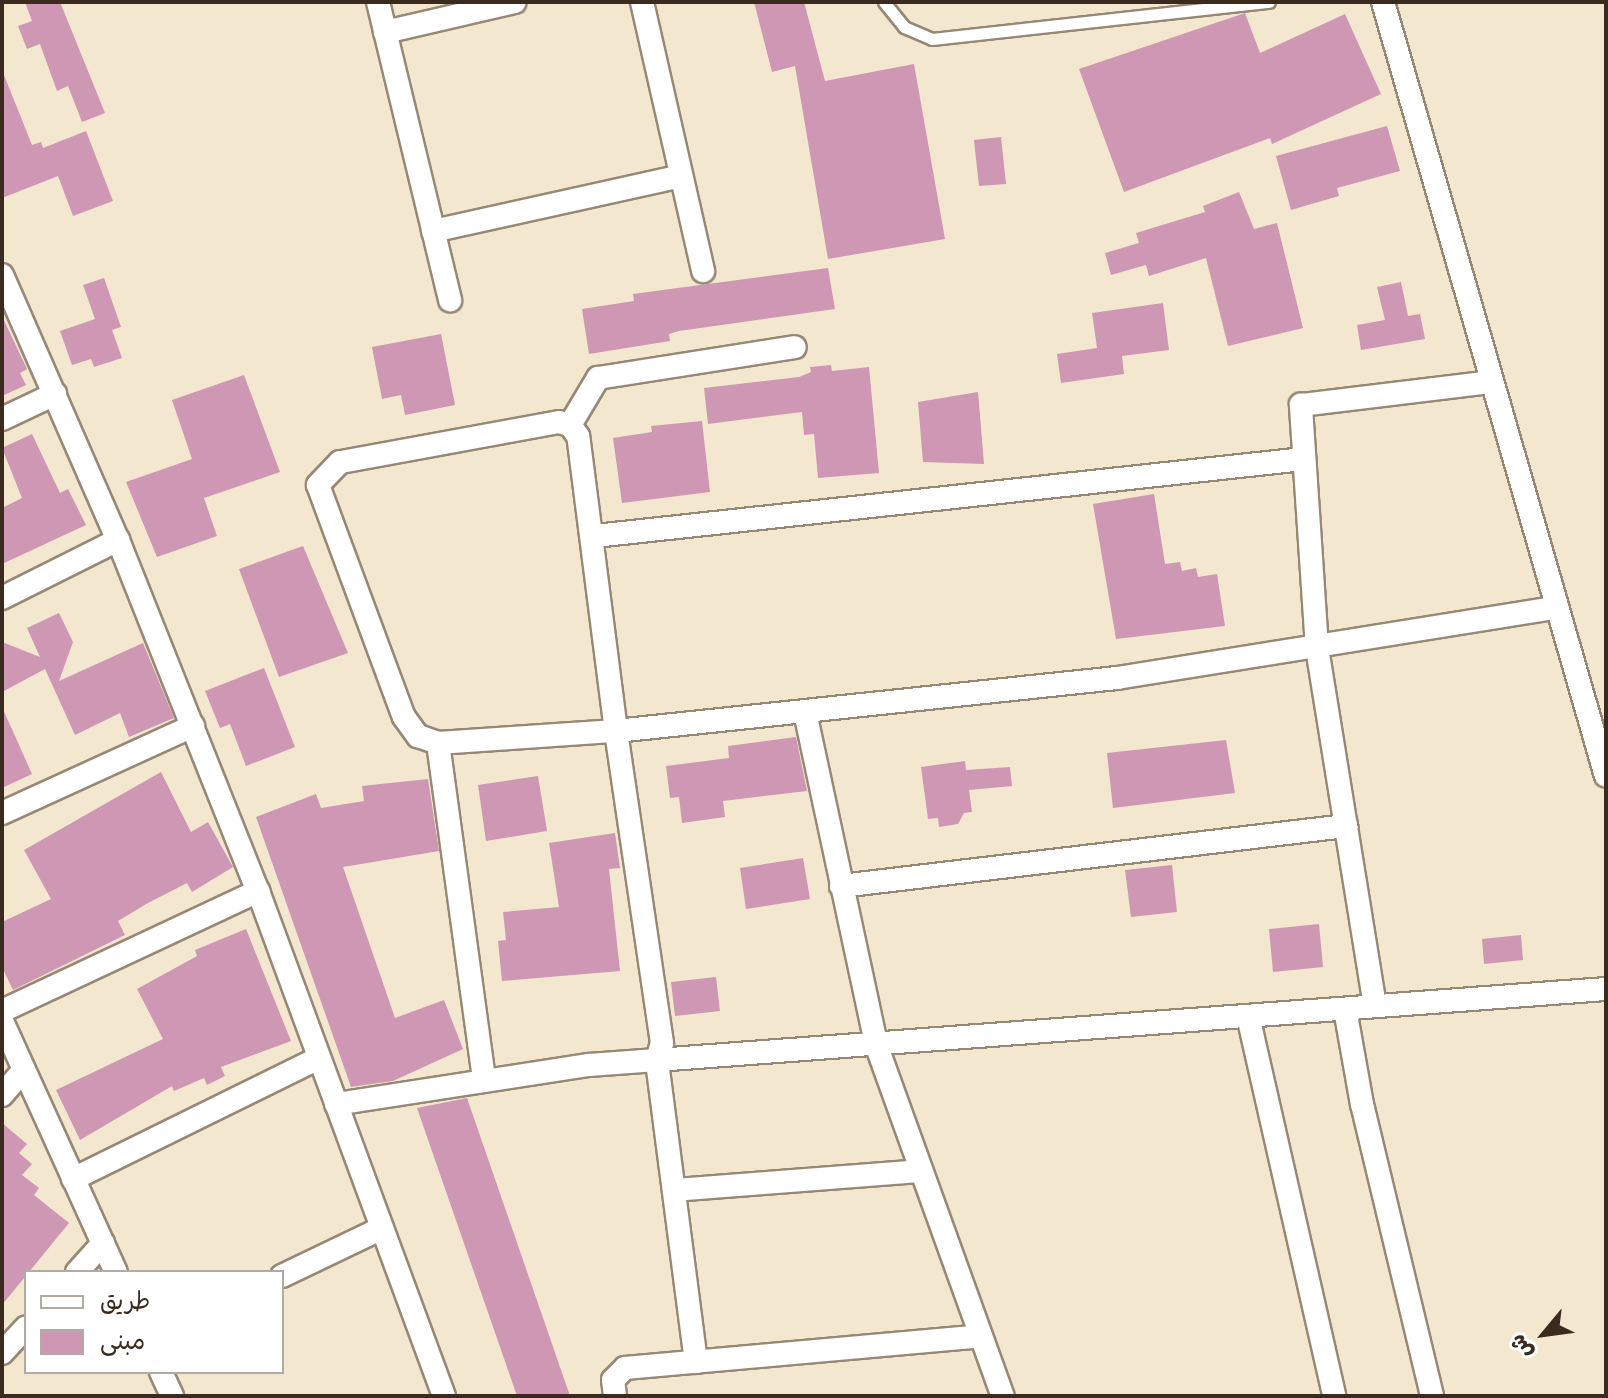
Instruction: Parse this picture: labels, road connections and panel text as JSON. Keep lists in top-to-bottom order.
{
  "legend": ["طريق", "مبنى"],
  "north": "bottom left"
}
